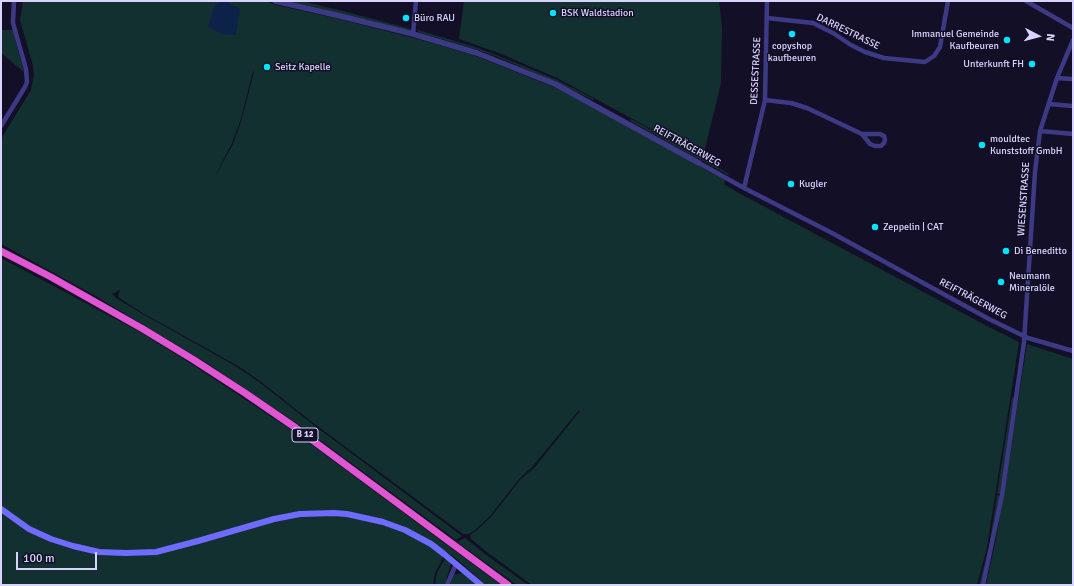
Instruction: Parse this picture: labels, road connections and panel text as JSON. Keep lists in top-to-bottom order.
{
  "streets": {
    "highway": ["B 12"],
    "street": [
      "DARRESTRASSE",
      "DESSESTRASSE",
      "REIFTRÄGERWEG",
      "WIESENSTRASSE"
    ]
  },
  "crossings": [
    ["DARRESTRASSE", "DESSESTRASSE"],
    ["DESSESTRASSE", "REIFTRÄGERWEG"],
    ["REIFTRÄGERWEG", "WIESENSTRASSE"]
  ],
  "places": [
    "BSK Waldstadion",
    "Büro RAU",
    "copyshop kaufbeuren",
    "Immanuel Gemeinde Kaufbeuren",
    "Unterkunft FH",
    "Seitz Kapelle",
    "mouldtec Kunststoff GmbH",
    "Kugler",
    "Zeppelin | CAT",
    "Di Beneditto",
    "Neumann Mineralöle"
  ],
  "scale_bar": "100 m",
  "north": "right"
}
